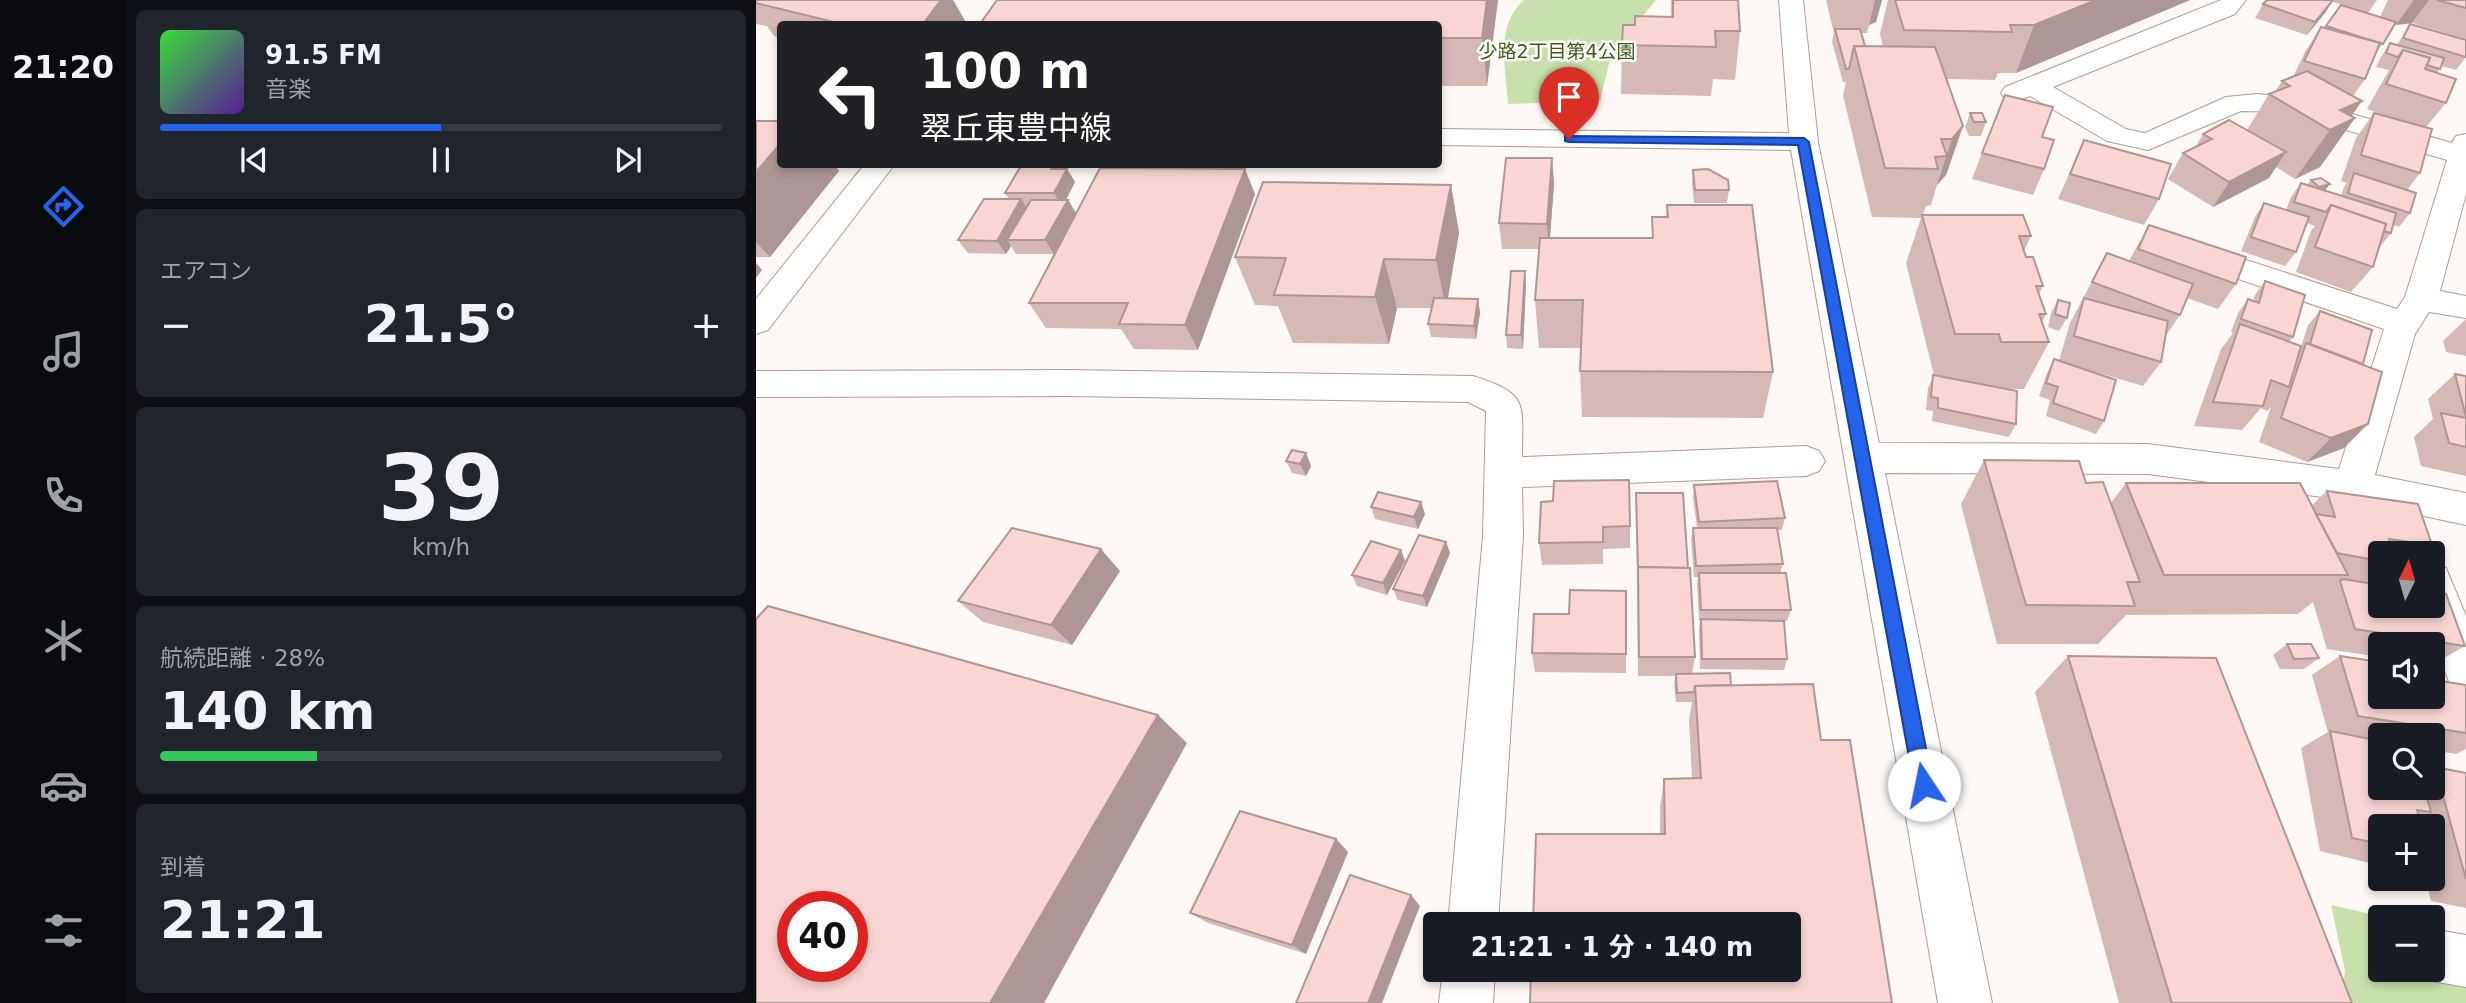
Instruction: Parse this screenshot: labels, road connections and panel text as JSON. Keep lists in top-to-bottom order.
{
  "parks": ["少路2丁目第4公園"],
  "north": "top",
  "page": {
    "tabs": "21:20",
    "turn": ["100 m", "翠丘東豊中線"],
    "song": ["91.5 FM", "音楽"],
    "tile": [
      "エアコン",
      ["39", "km/h"],
      ["航続距離 · 28%", "140 km"],
      ["到着", "21:21"]
    ],
    "heat": ["−", "21.5°", "+"],
    "map_buttons": ["+", "−"],
    "limit": "40",
    "trip": "21:21 · 1 分 · 140 m"
  }
}
